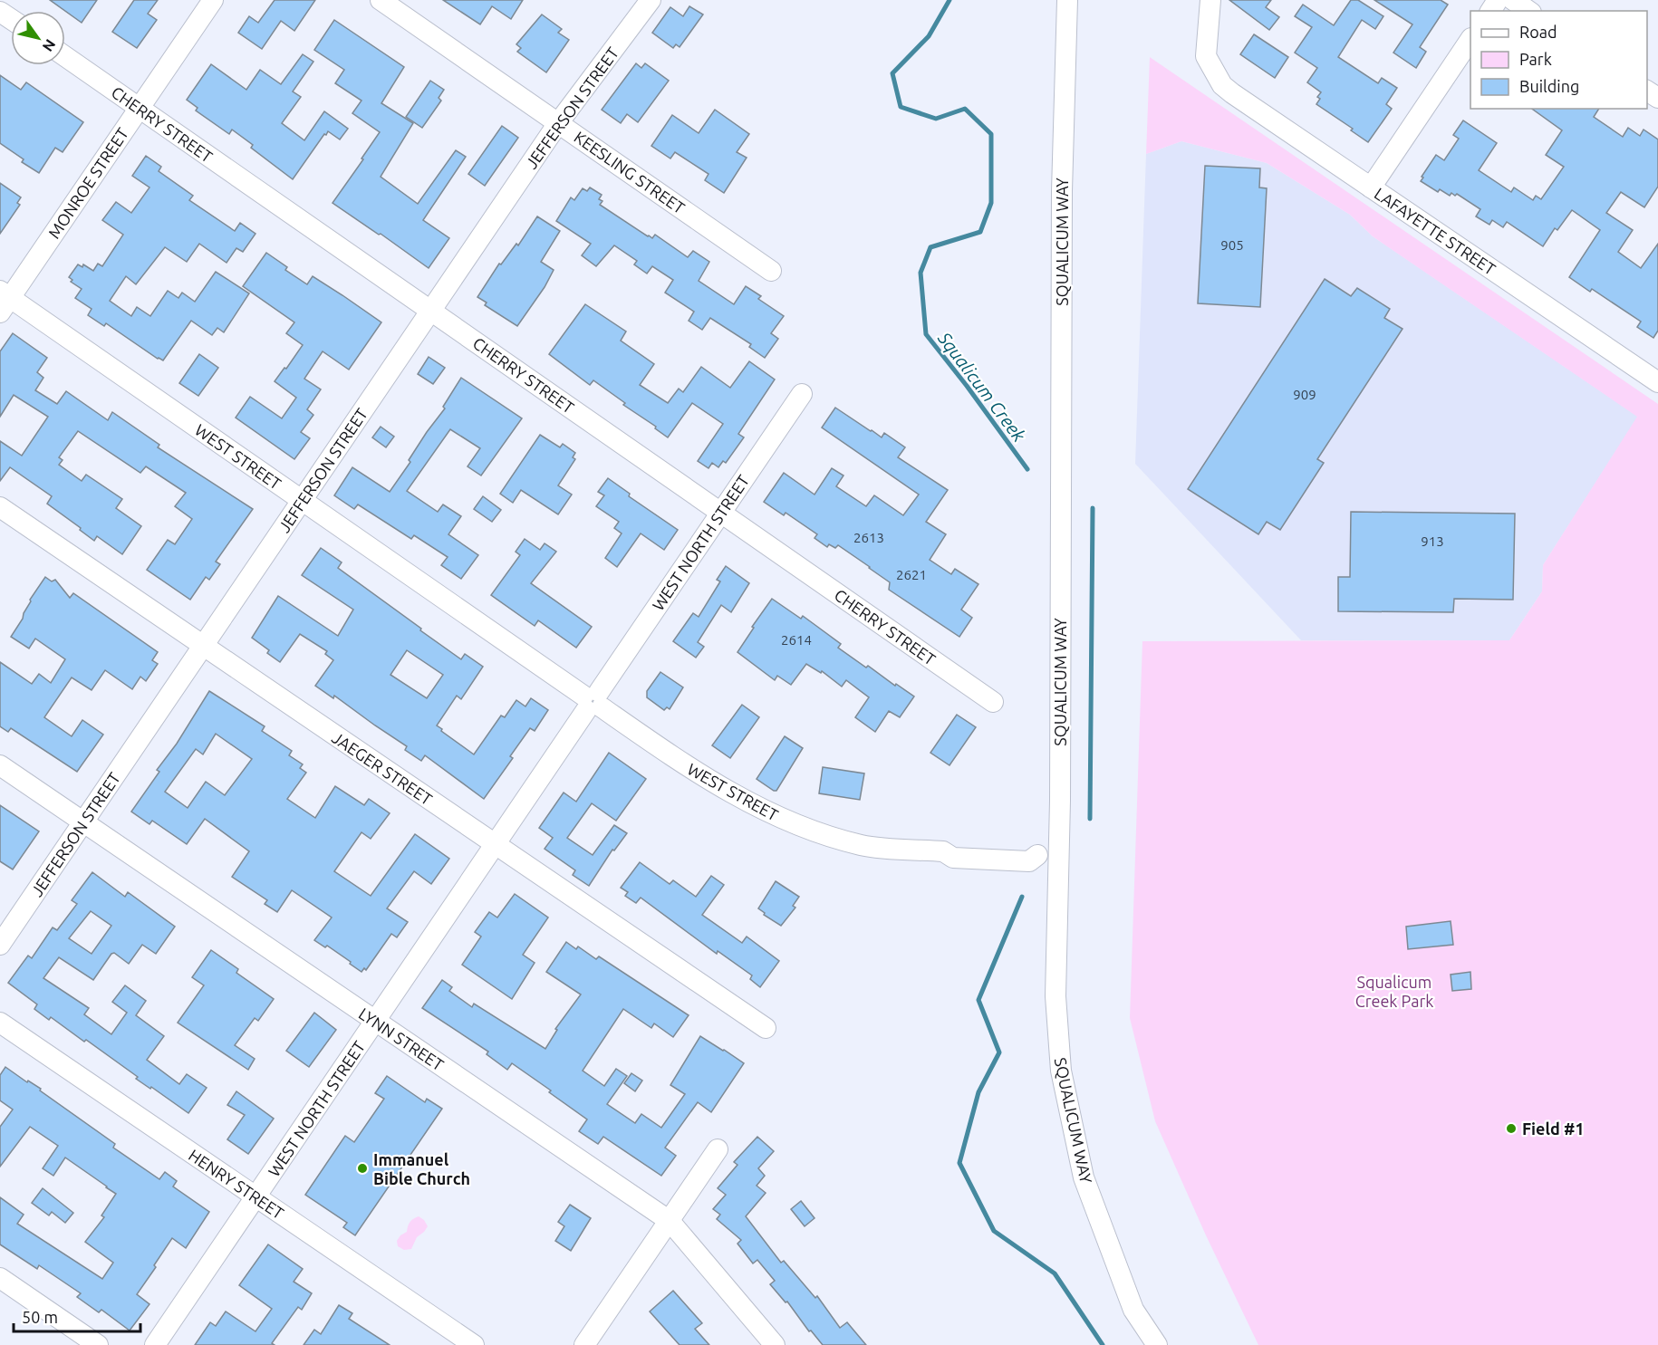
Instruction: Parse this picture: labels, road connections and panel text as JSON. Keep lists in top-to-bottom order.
{
  "streets": {
    "street": [
      "JEFFERSON STREET",
      "CHERRY STREET",
      "KEESLING STREET",
      "MONROE STREET",
      "LAFAYETTE STREET",
      "SQUALICUM WAY",
      "WEST STREET",
      "WEST NORTH STREET",
      "JAEGER STREET",
      "LYNN STREET",
      "HENRY STREET"
    ]
  },
  "crossings": [
    ["JEFFERSON STREET", "CHERRY STREET"],
    ["JEFFERSON STREET", "KEESLING STREET"],
    ["JEFFERSON STREET", "WEST STREET"],
    ["JEFFERSON STREET", "JAEGER STREET"],
    ["JEFFERSON STREET", "LYNN STREET"],
    ["CHERRY STREET", "MONROE STREET"],
    ["CHERRY STREET", "WEST NORTH STREET"],
    ["MONROE STREET", "WEST STREET"],
    ["SQUALICUM WAY", "WEST STREET"],
    ["WEST STREET", "WEST NORTH STREET"],
    ["WEST NORTH STREET", "JAEGER STREET"],
    ["WEST NORTH STREET", "LYNN STREET"],
    ["WEST NORTH STREET", "HENRY STREET"]
  ],
  "water": ["Squalicum Creek"],
  "parks": ["Squalicum Creek Park"],
  "places": ["Field #1", "Immanuel Bible Church"],
  "house_numbers": [
    "905",
    "909",
    "2613",
    "913",
    "2621",
    "2614"
  ],
  "legend": ["Road", "Park", "Building"],
  "scale_bar": "50 m",
  "north": "bottom right"
}
